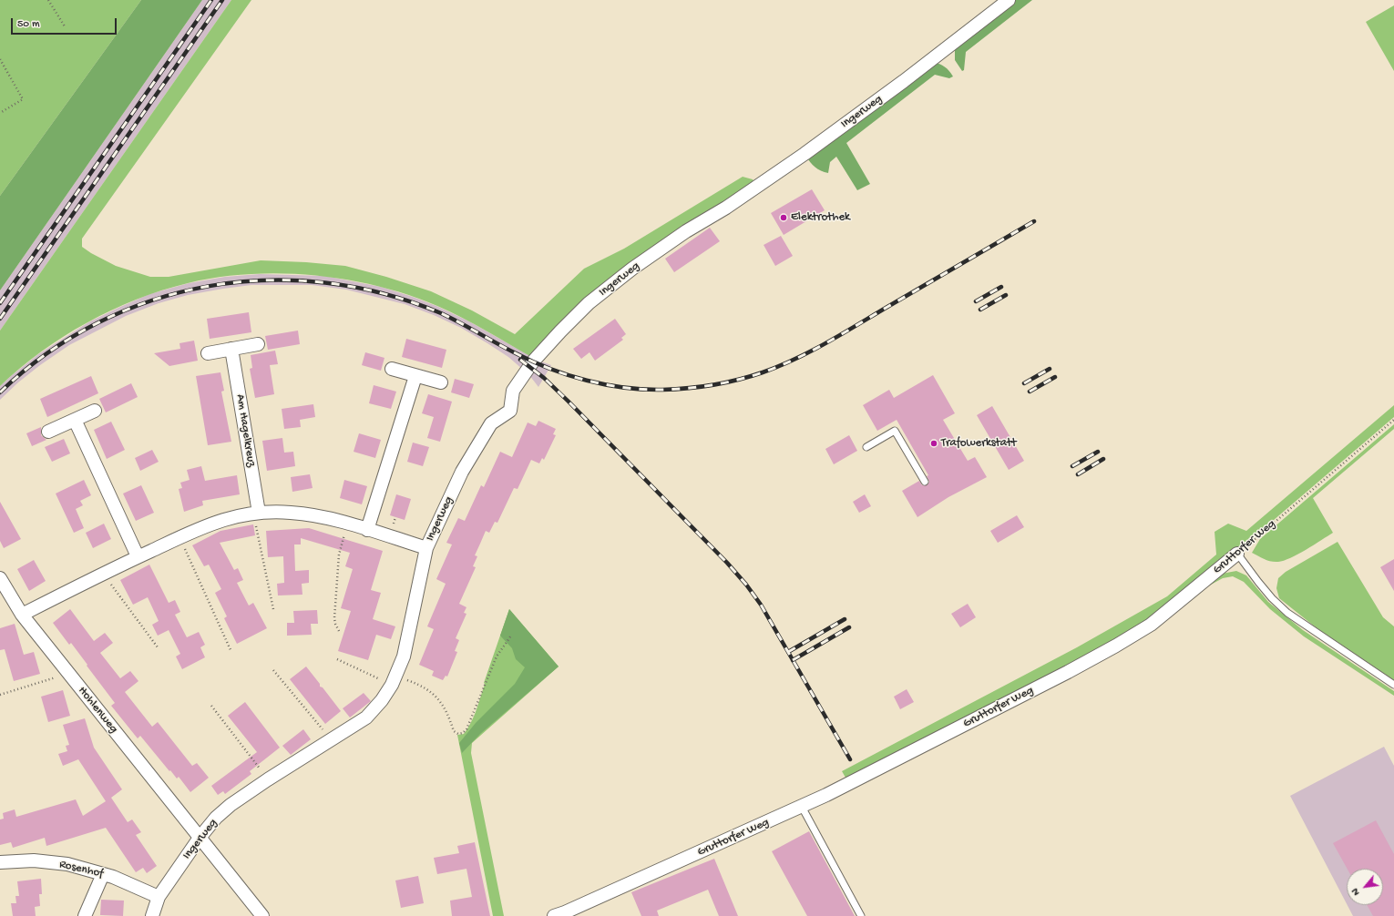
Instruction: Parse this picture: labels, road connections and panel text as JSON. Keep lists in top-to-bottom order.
{
  "streets": {
    "street": [
      "Ingerweg",
      "Am Hagelkreuz",
      "Gruttorfer Weg",
      "Hohlenweg",
      "Rosenhof"
    ]
  },
  "crossings": [
    ["Ingerweg", "Hohlenweg"],
    ["Ingerweg", "Rosenhof"]
  ],
  "places": ["Elektrothek", "Trafowerkstatt"],
  "scale_bar": "50 m",
  "north": "bottom left"
}
